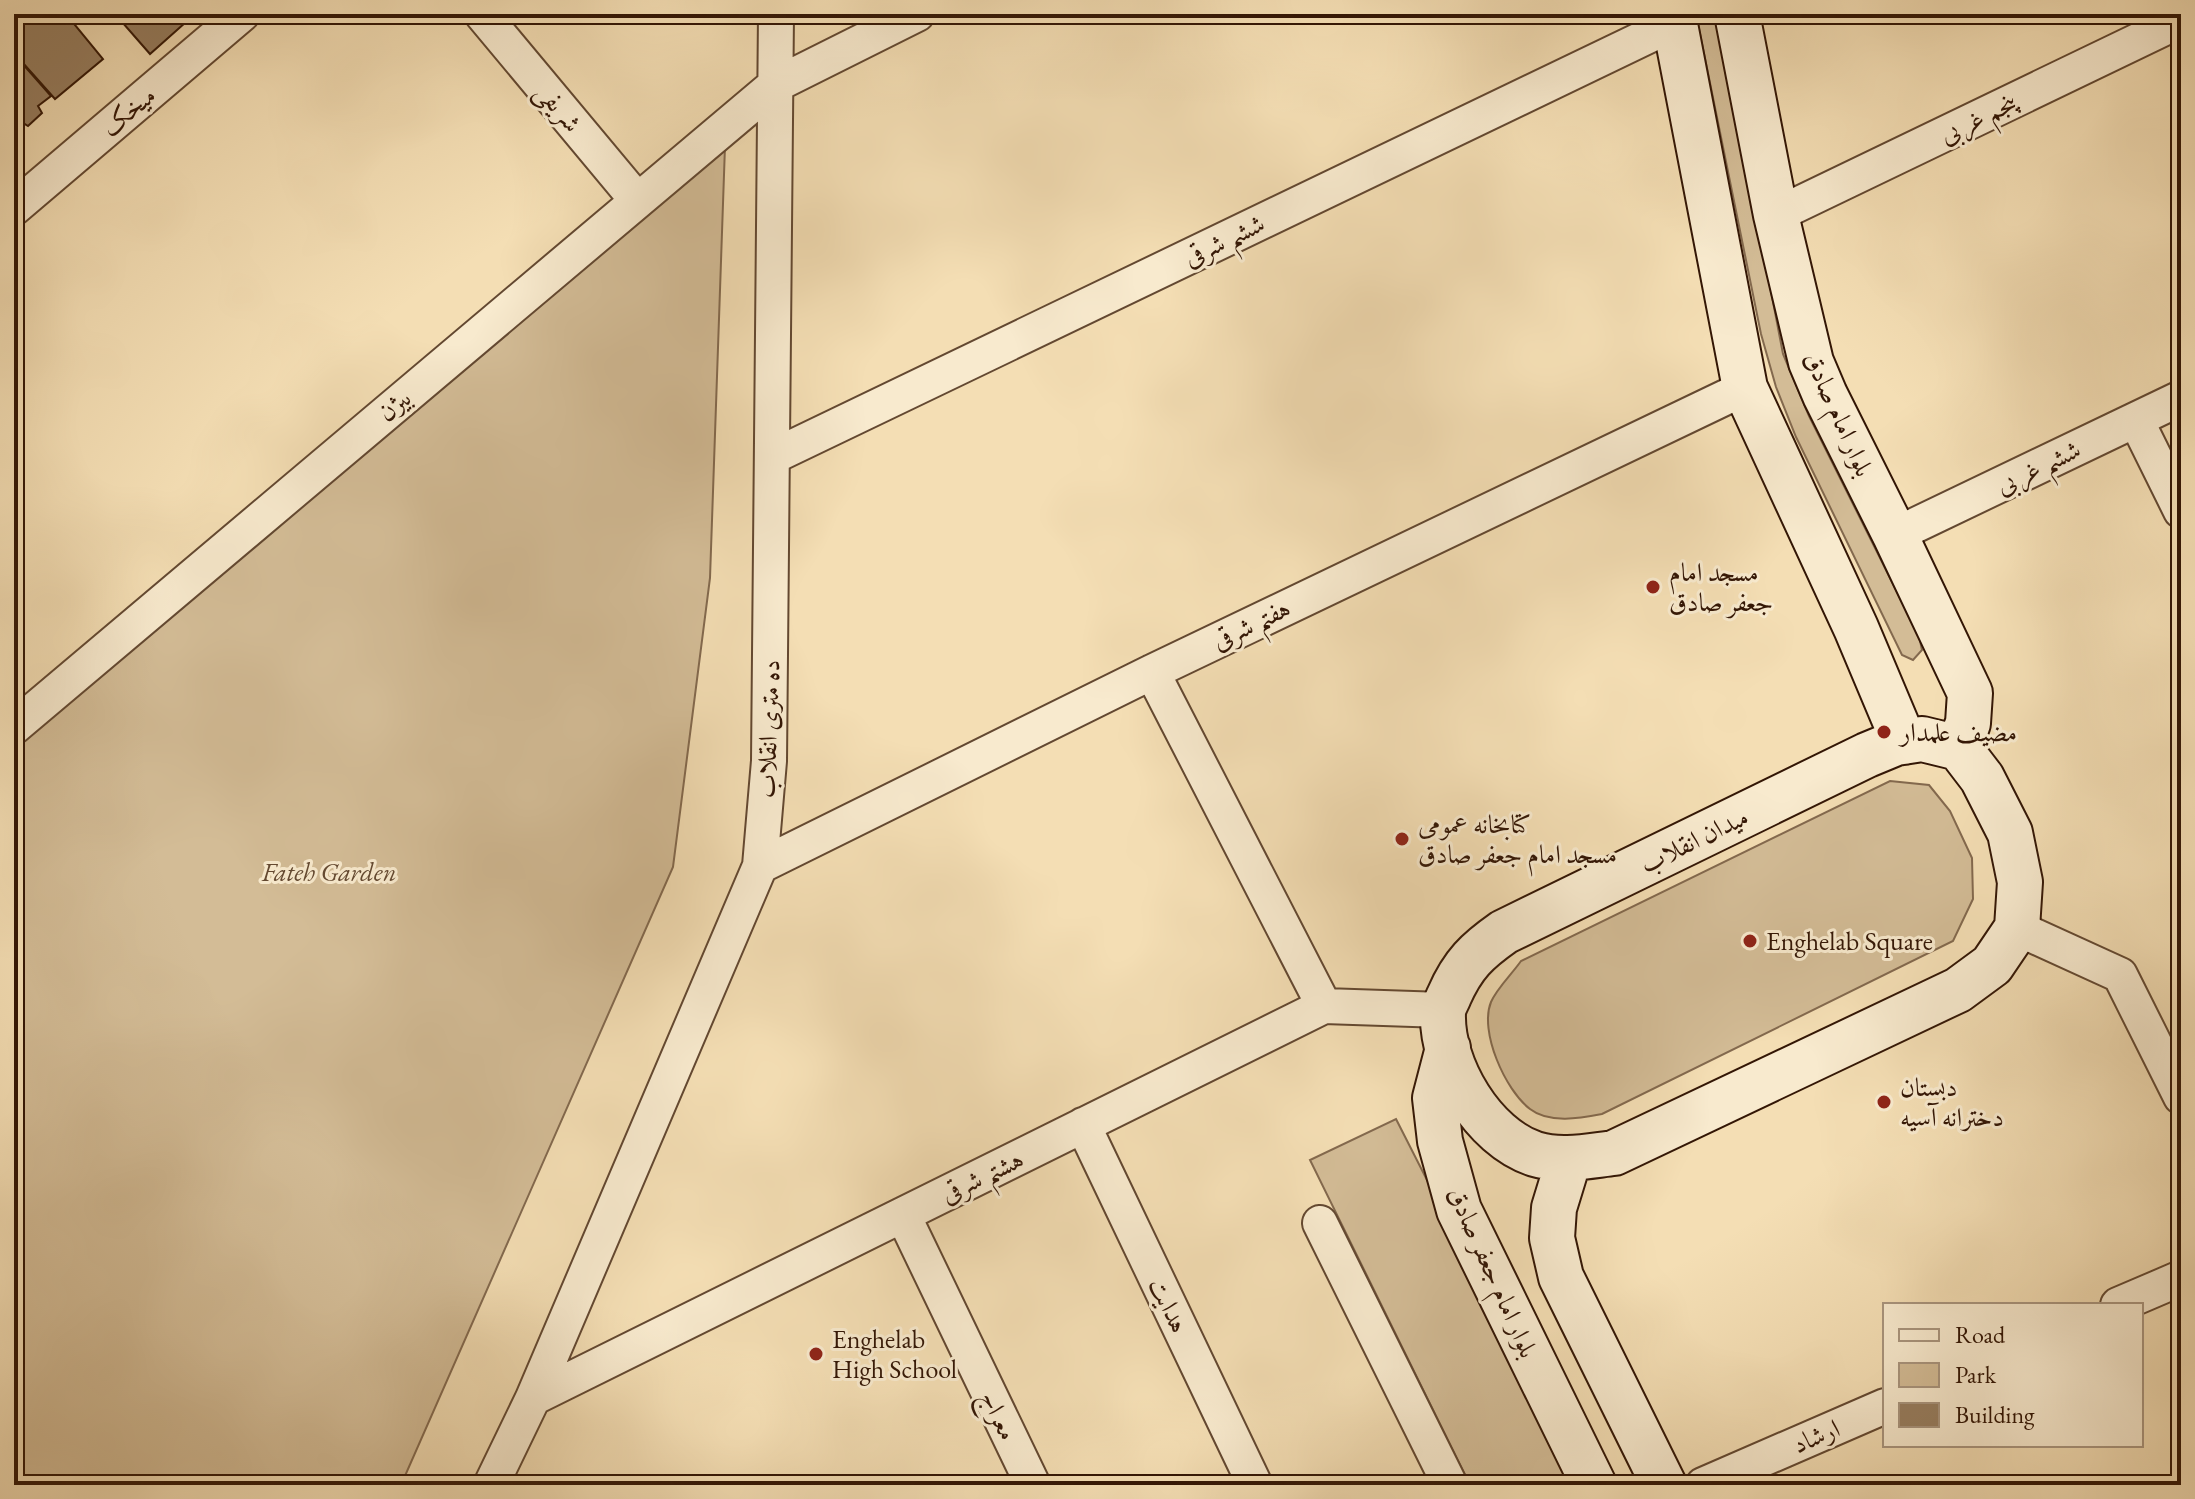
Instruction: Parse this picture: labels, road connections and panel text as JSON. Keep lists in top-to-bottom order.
{
  "streets": {
    "main road": ["بلوار امام صادق", "میدان انقلاب", "بلوار امام جعفر صادق"],
    "street": [
      "شریفی",
      "میخک",
      "پنجم غربی",
      "ششم شرقی",
      "بیژن",
      "ششم غربی",
      "هفتم شرقی",
      "ده متری انقلاب",
      "هشتم شرقی",
      "هدایت",
      "معراج",
      "ارشاد"
    ]
  },
  "crossings": [
    ["شریفی", "بیژن"],
    ["پنجم غربی", "بلوار امام صادق"],
    ["ششم شرقی", "ده متری انقلاب"],
    ["بیژن", "ده متری انقلاب"],
    ["بلوار امام صادق", "ششم غربی"],
    ["بلوار امام صادق", "میدان انقلاب"],
    ["هفتم شرقی", "ده متری انقلاب"],
    ["ده متری انقلاب", "هشتم شرقی"],
    ["میدان انقلاب", "هشتم شرقی"],
    ["میدان انقلاب", "بلوار امام جعفر صادق"],
    ["هشتم شرقی", "بلوار امام جعفر صادق"],
    ["هشتم شرقی", "هدایت"],
    ["هشتم شرقی", "معراج"]
  ],
  "parks": ["Fateh Garden"],
  "places": [
    "مسجد امام جعفر صادق",
    "مضیف علمدار",
    "کتابخانه عمومی مسجد امام جعفر صادق",
    "Enghelab Square",
    "دبستان دخترانه آسیه",
    "Enghelab High School"
  ],
  "legend": ["Road", "Park", "Building"]
}
